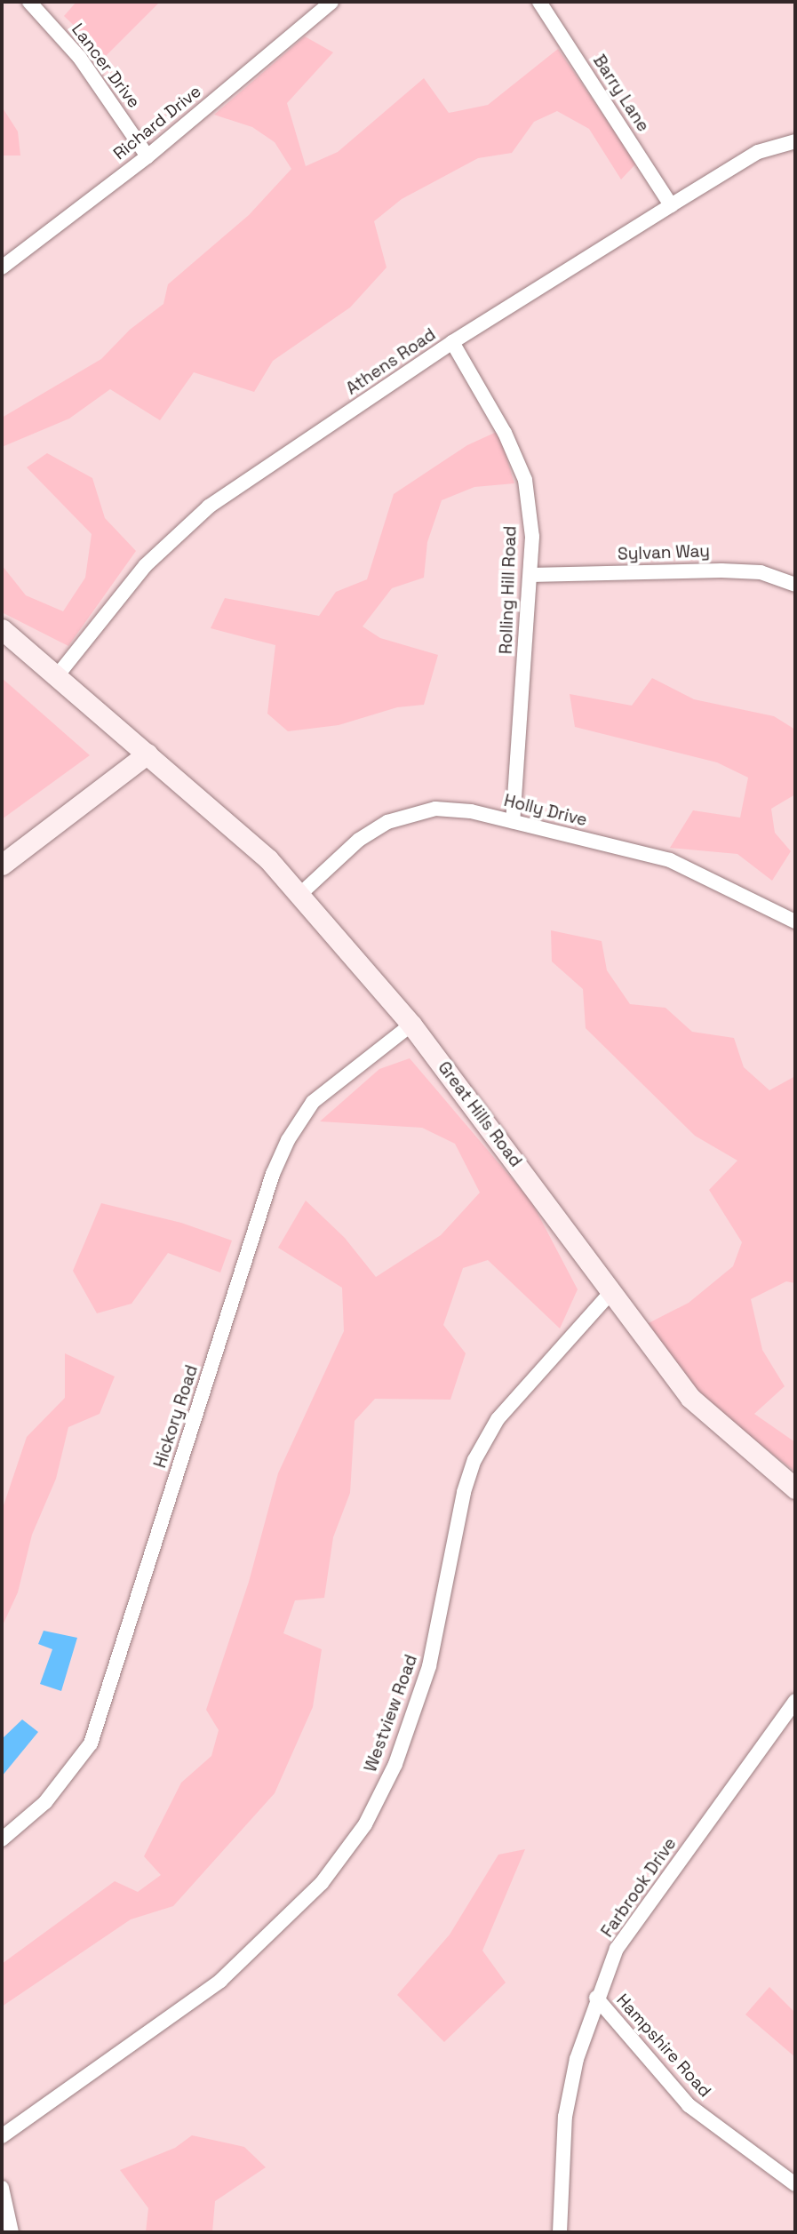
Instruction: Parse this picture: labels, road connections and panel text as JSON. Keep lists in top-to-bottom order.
{
  "streets": {
    "street": [
      "Lancer Drive",
      "Barry Lane",
      "Richard Drive",
      "Athens Road",
      "Sylvan Way",
      "Rolling Hill Road",
      "Holly Drive",
      "Great Hills Road",
      "Hickory Road",
      "Westview Road",
      "Farbrook Drive",
      "Hampshire Road"
    ]
  },
  "crossings": [
    ["Lancer Drive", "Richard Drive"],
    ["Barry Lane", "Athens Road"],
    ["Athens Road", "Rolling Hill Road"],
    ["Athens Road", "Great Hills Road"],
    ["Sylvan Way", "Rolling Hill Road"],
    ["Rolling Hill Road", "Holly Drive"],
    ["Holly Drive", "Great Hills Road"],
    ["Great Hills Road", "Hickory Road"],
    ["Great Hills Road", "Westview Road"],
    ["Farbrook Drive", "Hampshire Road"]
  ]
}
